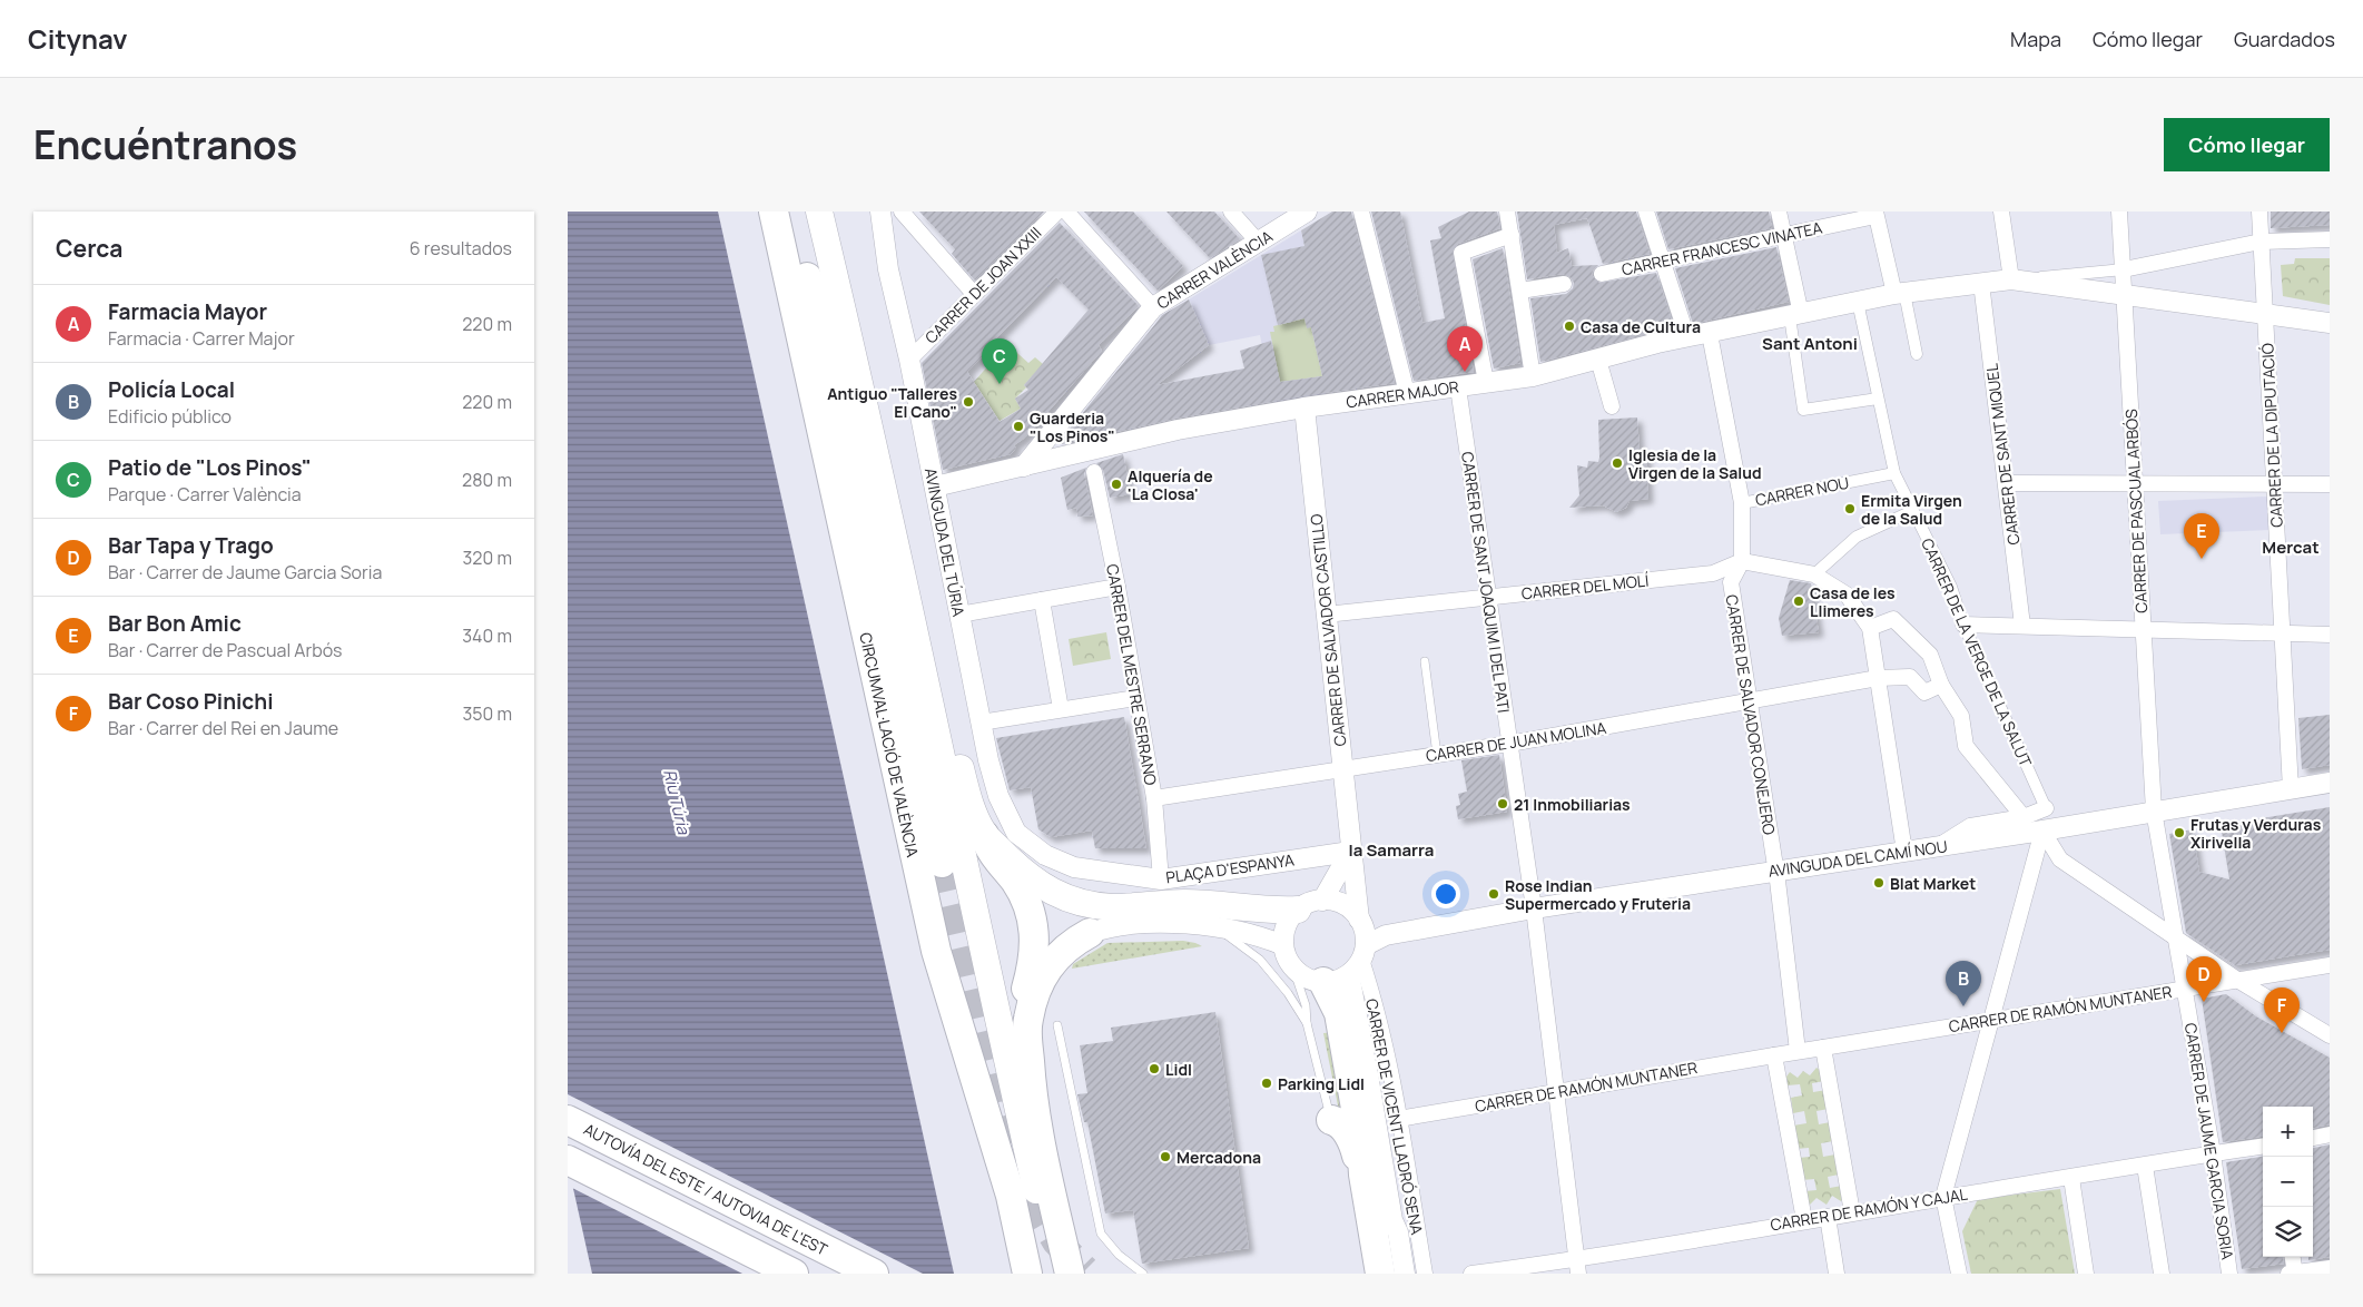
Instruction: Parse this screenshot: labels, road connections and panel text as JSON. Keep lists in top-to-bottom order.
{
  "streets": {
    "highway": ["CIRCUMVAL·LACIÓ DE VALÈNCIA", "AUTOVÍA DEL ESTE / AUTOVIA DE L'EST"],
    "street": [
      "CARRER FRANCESC VINATEA",
      "CARRER VALÈNCIA",
      "CARRER DE JOAN XXIII",
      "CARRER MAJOR",
      "CARRER DE LA DIPUTACIÓ",
      "CARRER DE SANT MIQUEL",
      "CARRER NOU",
      "CARRER DE PASCUAL ARBÓS",
      "AVINGUDA DEL TÚRIA",
      "CARRER DE SANT JOAQUIM I DEL PATI",
      "CARRER DEL MOLÍ",
      "CARRER DE SALVADOR CASTILLO",
      "CARRER DE LA VERGE DE LA SALUT",
      "CARRER DEL MESTRE SERRANO",
      "CARRER DE SALVADOR CONEJERO",
      "CARRER DE JUAN MOLINA",
      "AVINGUDA DEL CAMÍ NOU",
      "PLAÇA D'ESPANYA",
      "CARRER DE RAMÓN MUNTANER",
      "CARRER DE VICENT LLADRÓ SENA",
      "CARRER DE JAUME GARCIA SORIA",
      "CARRER DE RAMÓN Y CAJAL"
    ]
  },
  "crossings": [
    ["CARRER VALÈNCIA", "CARRER MAJOR"],
    ["CARRER DE JOAN XXIII", "AVINGUDA DEL TÚRIA"],
    ["CARRER MAJOR", "CARRER DE LA DIPUTACIÓ"],
    ["CARRER MAJOR", "CARRER DE SANT MIQUEL"],
    ["CARRER MAJOR", "CARRER DE PASCUAL ARBÓS"],
    ["CARRER MAJOR", "AVINGUDA DEL TÚRIA"],
    ["CARRER MAJOR", "CARRER DE SANT JOAQUIM I DEL PATI"],
    ["CARRER MAJOR", "CARRER DE SALVADOR CASTILLO"],
    ["CARRER MAJOR", "CARRER DE LA VERGE DE LA SALUT"],
    ["CARRER DE LA DIPUTACIÓ", "AVINGUDA DEL CAMÍ NOU"],
    ["CARRER NOU", "CARRER DE LA VERGE DE LA SALUT"],
    ["CARRER DE PASCUAL ARBÓS", "AVINGUDA DEL CAMÍ NOU"],
    ["CARRER DE PASCUAL ARBÓS", "CARRER DE JAUME GARCIA SORIA"],
    ["AVINGUDA DEL TÚRIA", "PLAÇA D'ESPANYA"],
    ["CARRER DE SANT JOAQUIM I DEL PATI", "CARRER DEL MOLÍ"],
    ["CARRER DE SANT JOAQUIM I DEL PATI", "CARRER DE JUAN MOLINA"],
    ["CARRER DE SANT JOAQUIM I DEL PATI", "AVINGUDA DEL CAMÍ NOU"],
    ["CARRER DE SANT JOAQUIM I DEL PATI", "CARRER DE RAMÓN MUNTANER"],
    ["CARRER DE SANT JOAQUIM I DEL PATI", "CARRER DE RAMÓN Y CAJAL"],
    ["CARRER DEL MOLÍ", "CARRER DE SALVADOR CASTILLO"],
    ["CARRER DEL MOLÍ", "CARRER DE SALVADOR CONEJERO"],
    ["CARRER DE SALVADOR CASTILLO", "CARRER DE JUAN MOLINA"],
    ["CARRER DE SALVADOR CASTILLO", "PLAÇA D'ESPANYA"],
    ["CARRER DE SALVADOR CASTILLO", "CARRER DE VICENT LLADRÓ SENA"],
    ["CARRER DEL MESTRE SERRANO", "CARRER DE JUAN MOLINA"],
    ["CARRER DEL MESTRE SERRANO", "PLAÇA D'ESPANYA"],
    ["CARRER DE SALVADOR CONEJERO", "CARRER DE JUAN MOLINA"],
    ["CARRER DE SALVADOR CONEJERO", "AVINGUDA DEL CAMÍ NOU"],
    ["CARRER DE SALVADOR CONEJERO", "CARRER DE RAMÓN MUNTANER"],
    ["AVINGUDA DEL CAMÍ NOU", "CARRER DE JAUME GARCIA SORIA"],
    ["CARRER DE RAMÓN MUNTANER", "CARRER DE VICENT LLADRÓ SENA"],
    ["CARRER DE RAMÓN MUNTANER", "CARRER DE JAUME GARCIA SORIA"],
    ["CARRER DE JAUME GARCIA SORIA", "CARRER DE RAMÓN Y CAJAL"]
  ],
  "districts": ["Sant Antoni", "Mercat", "la Samarra"],
  "water": ["Riu Túria"],
  "places": [
    "Casa de Cultura",
    "Antiguo \"Talleres El Cano\"",
    "Guarderia \"Los Pinos\"",
    "Iglesia de la Virgen de la Salud",
    "Alquería de 'La Closa'",
    "Ermita Virgen de la Salud",
    "Casa de les Llimeres",
    "21 Inmobiliarias",
    "Frutas y Verduras Xirivella",
    "Blat Market",
    "Rose Indian Supermercado y Fruteria",
    "Lidl",
    "Parking Lidl",
    "Mercadona"
  ],
  "page": {
    "header": "Citynav",
    "nav": ["Mapa", "Cómo llegar", "Guardados"],
    "title": "Encuéntranos",
    "buttons": "Cómo llegar",
    "heading": ["Cerca", "6 resultados"],
    "list": [
      {
        "mark": "A",
        "name": "Farmacia Mayor",
        "note": "Farmacia · Carrer Major",
        "value": "220 m"
      },
      {
        "mark": "B",
        "name": "Policía Local",
        "note": "Edificio público",
        "value": "220 m"
      },
      {
        "mark": "C",
        "name": "Patio de \"Los Pinos\"",
        "note": "Parque · Carrer València",
        "value": "280 m"
      },
      {
        "mark": "D",
        "name": "Bar Tapa y Trago",
        "note": "Bar · Carrer de Jaume Garcia Soria",
        "value": "320 m"
      },
      {
        "mark": "E",
        "name": "Bar Bon Amic",
        "note": "Bar · Carrer de Pascual Arbós",
        "value": "340 m"
      },
      {
        "mark": "F",
        "name": "Bar Coso Pinichi",
        "note": "Bar · Carrer del Rei en Jaume",
        "value": "350 m"
      }
    ],
    "pins": [
      "A",
      "C",
      "E",
      "D",
      "B",
      "F"
    ],
    "map_buttons": ["+", "−"]
  }
}
